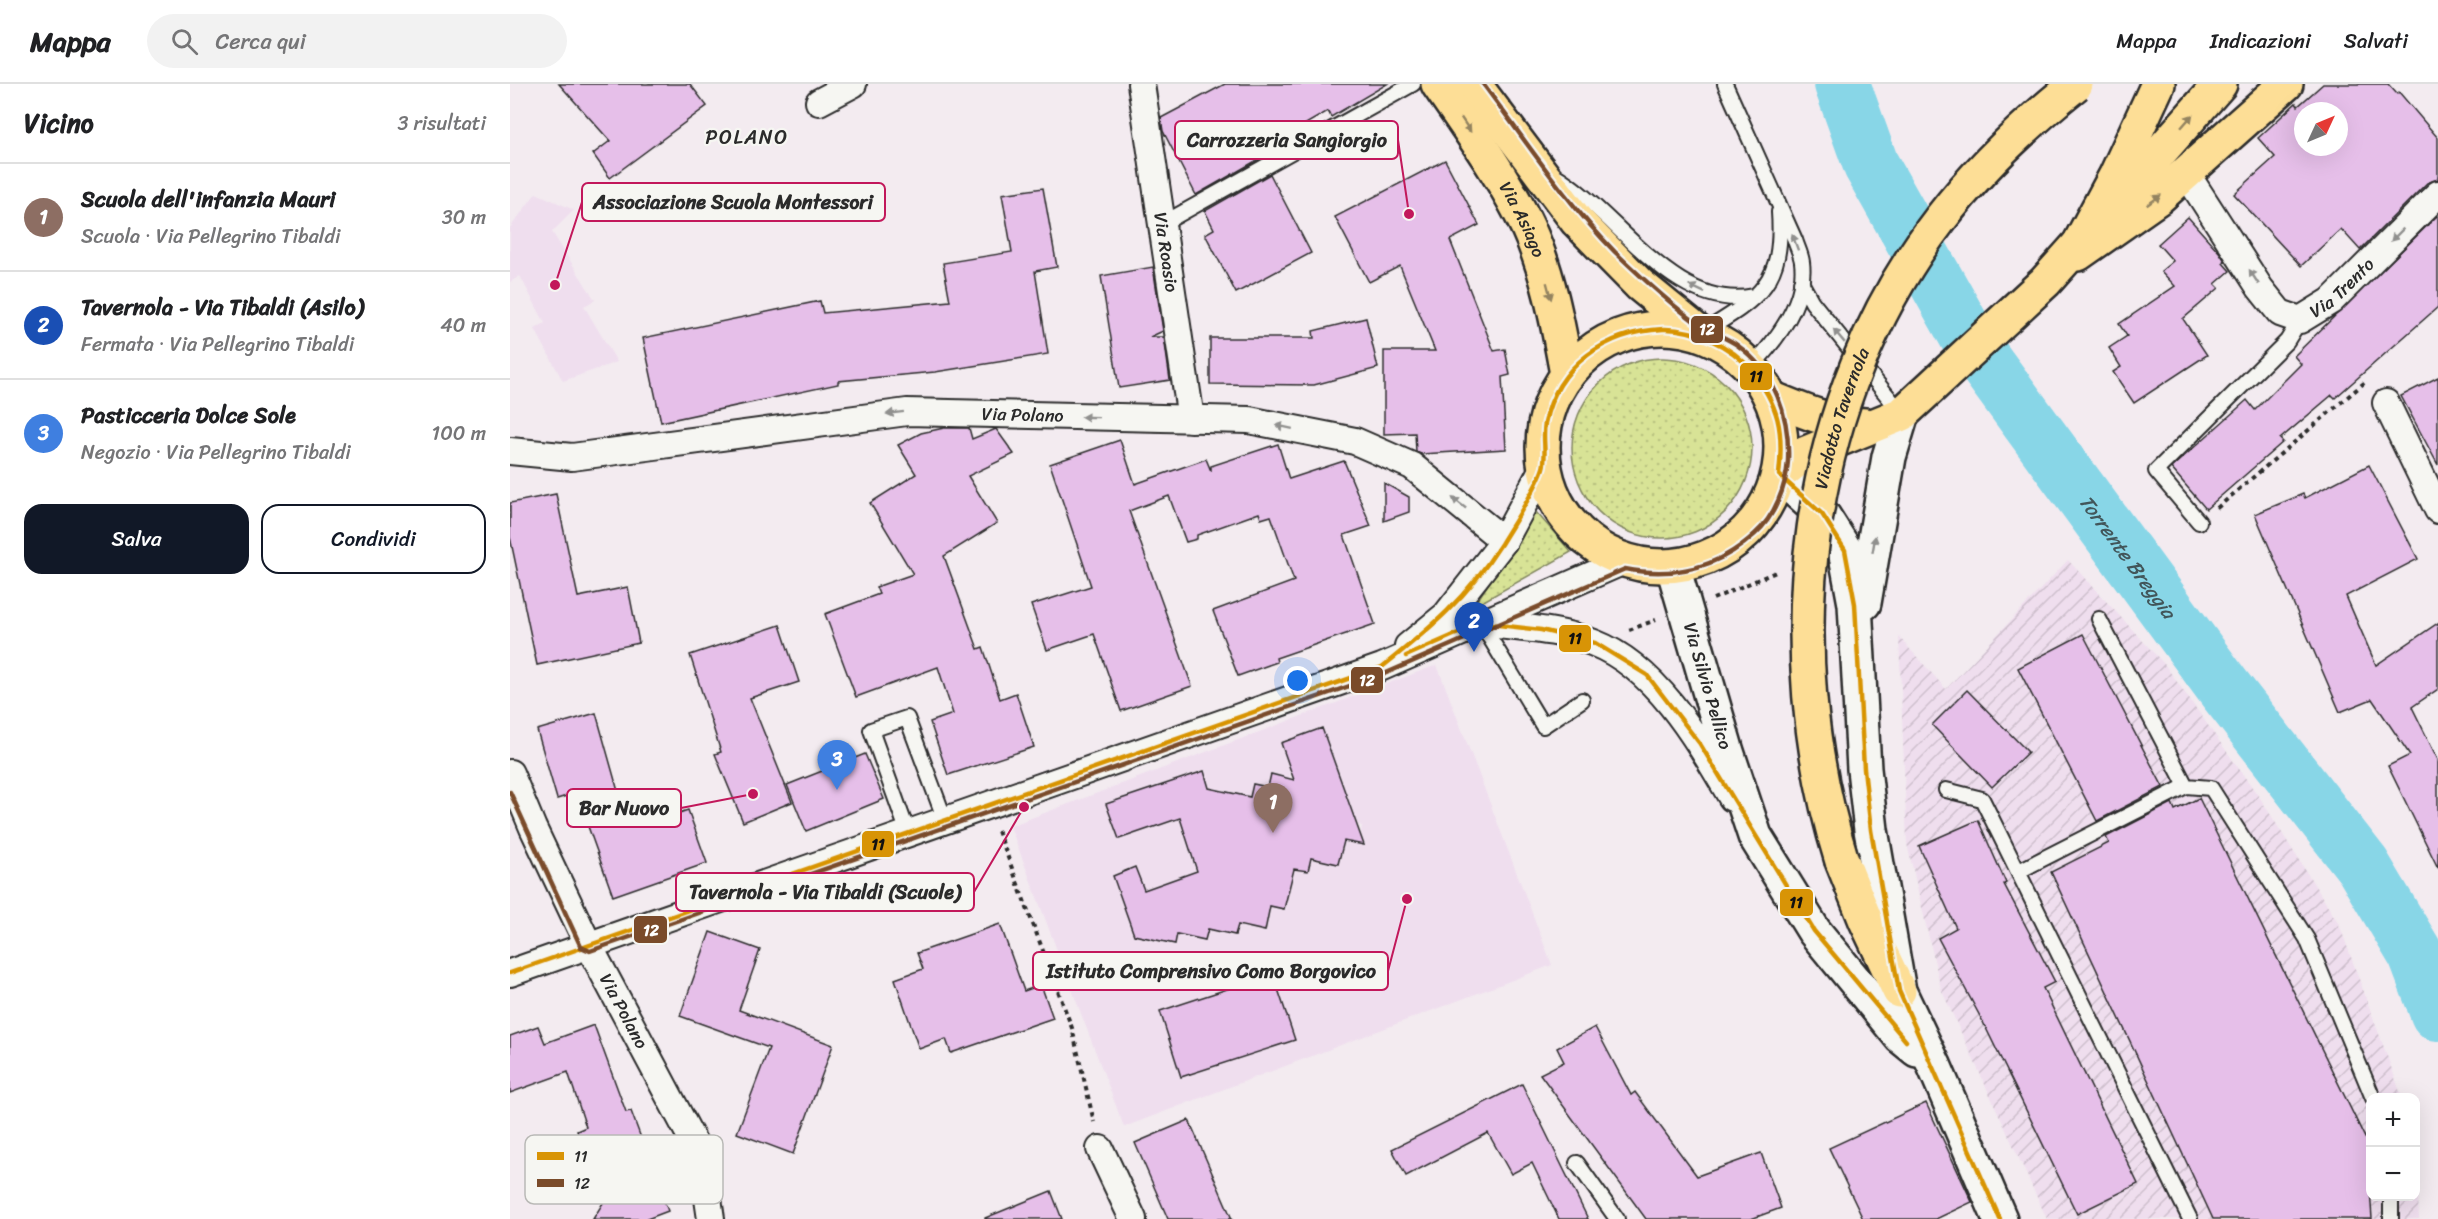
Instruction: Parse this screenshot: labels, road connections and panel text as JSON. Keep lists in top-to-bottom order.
{
  "streets": {
    "main road": ["Via Asiago", "Viadotto Tavernola", "Via Silvio Pellico"],
    "street": ["Via Roasio", "Via Trento", "Via Polano"]
  },
  "crossings": [
    ["Via Roasio", "Via Polano"],
    ["Viadotto Tavernola", "Via Silvio Pellico"]
  ],
  "one_way": ["Via Polano"],
  "districts": ["POLANO"],
  "water": ["Torrente Breggia"],
  "places": [
    "Carrozzeria Sangiorgio",
    "Associazione Scuola Montessori",
    "Bar Nuovo",
    "Tavernola - Via Tibaldi (Scuole)",
    "Istituto Comprensivo Como Borgovico"
  ],
  "lines": ["transit line 12", "transit line 11"],
  "legend": ["11", "12"],
  "north": "top right",
  "page": {
    "header": "Mappa",
    "search": "Cerca qui",
    "nav": ["Mappa", "Indicazioni", "Salvati"],
    "heading": ["Vicino", "3 risultati"],
    "list": [
      {
        "mark": "1",
        "name": "Scuola dell'infanzia Mauri",
        "note": "Scuola · Via Pellegrino Tibaldi",
        "value": "30 m"
      },
      {
        "mark": "2",
        "name": "Tavernola - Via Tibaldi (Asilo)",
        "note": "Fermata · Via Pellegrino Tibaldi",
        "value": "40 m"
      },
      {
        "mark": "3",
        "name": "Pasticceria Dolce Sole",
        "note": "Negozio · Via Pellegrino Tibaldi",
        "value": "100 m"
      }
    ],
    "buttons": ["Salva", "Condividi"],
    "pins": ["2", "3", "1"],
    "map_buttons": ["+", "−"]
  }
}
